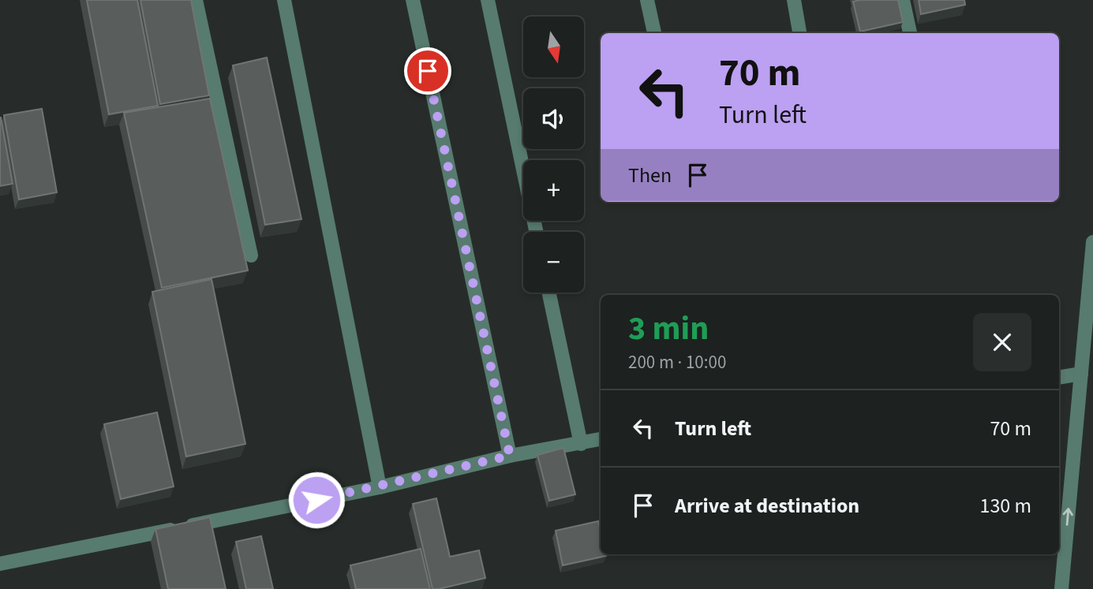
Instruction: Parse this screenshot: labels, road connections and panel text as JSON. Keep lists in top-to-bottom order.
{
  "north": "bottom",
  "page": {
    "map_buttons": ["+", "−"],
    "turn": ["70 m", "Turn left"],
    "then": "Then",
    "heading": ["3 min", "200 m · 10:00"],
    "list": [
      {
        "name": "Turn left",
        "value": "70 m"
      },
      {
        "name": "Arrive at destination",
        "value": "130 m"
      }
    ]
  }
}
